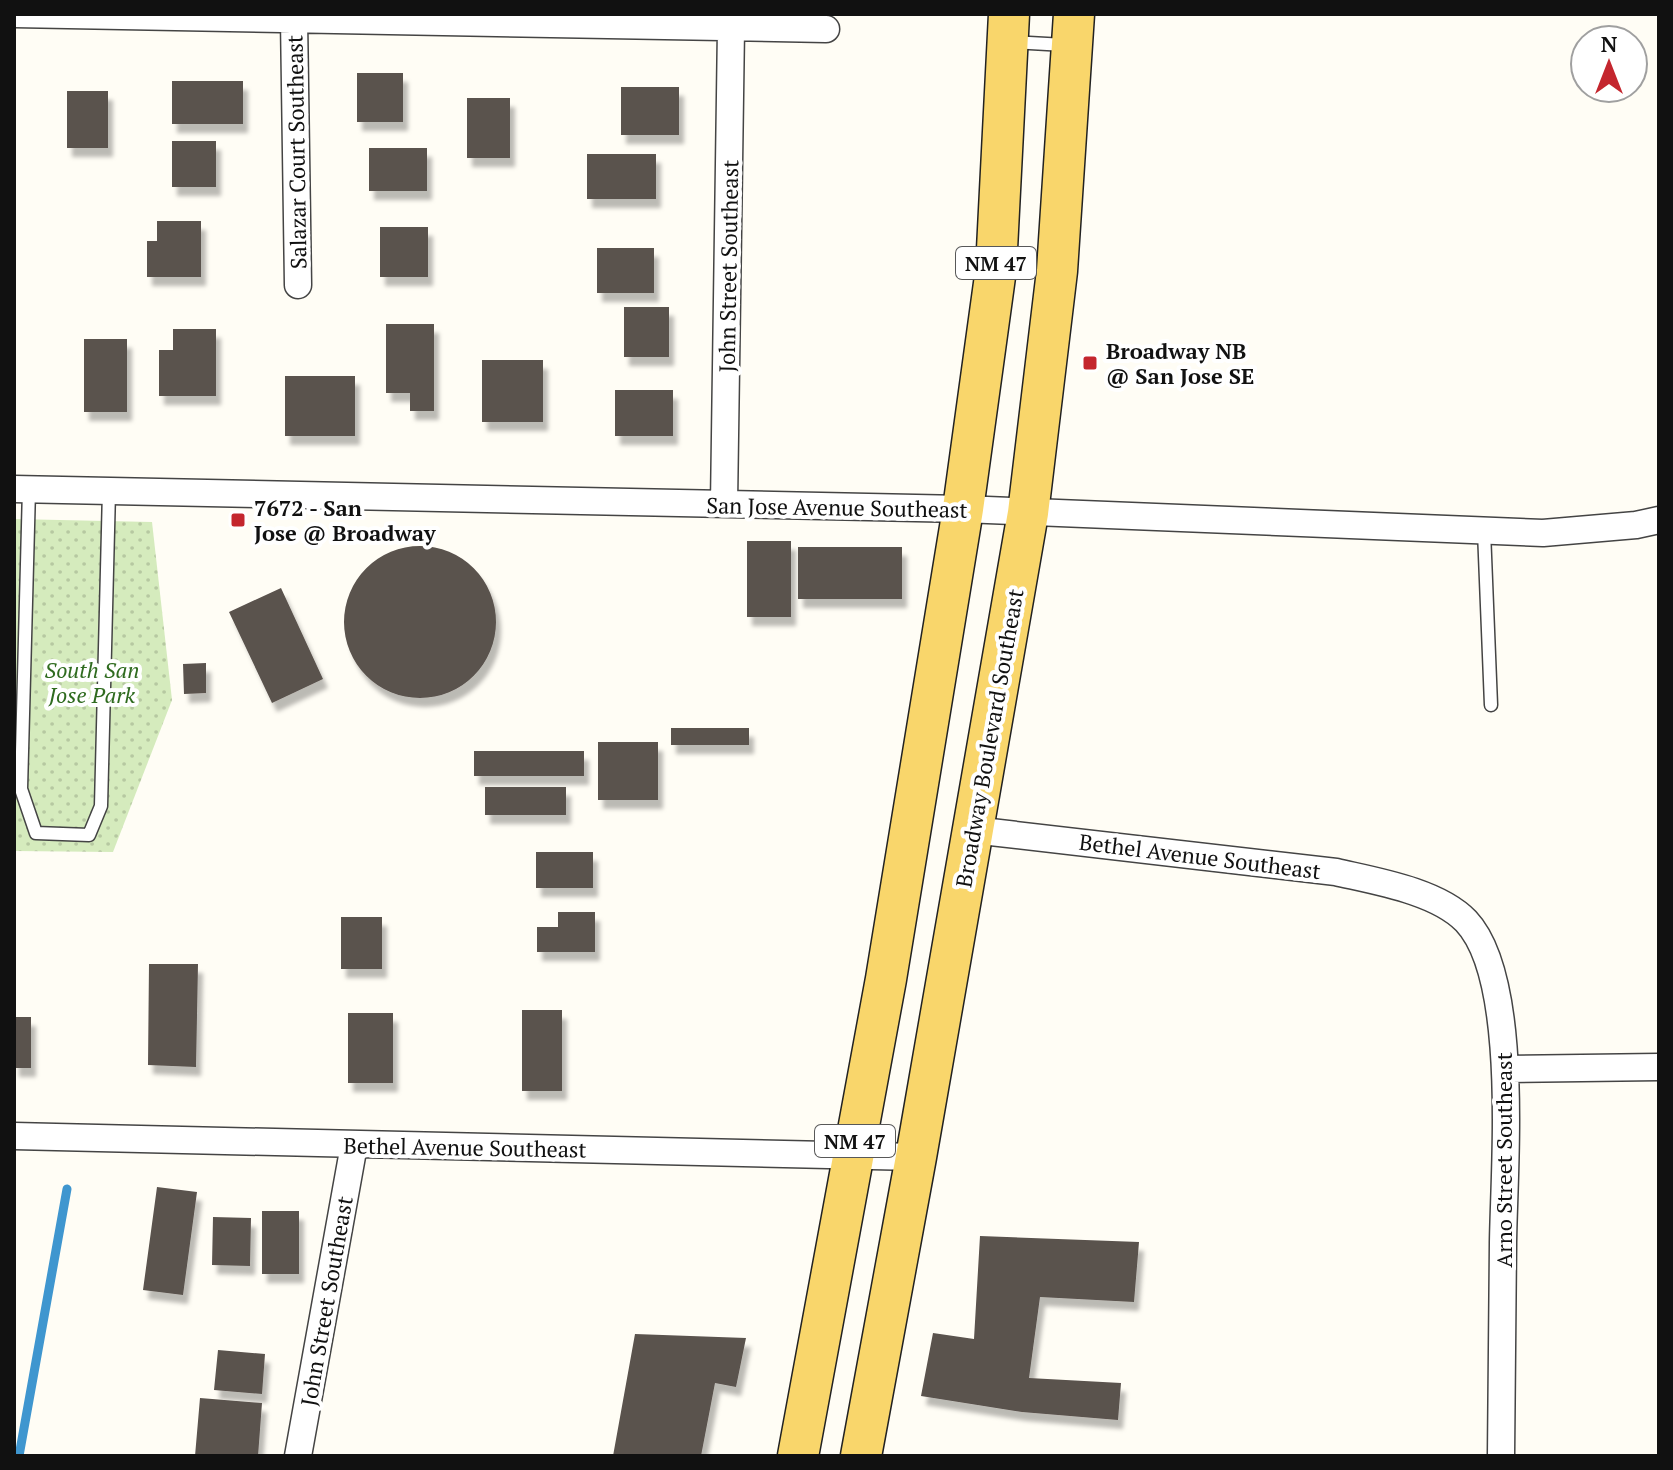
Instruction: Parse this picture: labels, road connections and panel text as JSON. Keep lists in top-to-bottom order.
{
  "streets": {
    "main road": ["NM 47", "Broadway Boulevard Southeast"],
    "street": [
      "Salazar Court Southeast",
      "John Street Southeast",
      "San Jose Avenue Southeast",
      "Bethel Avenue Southeast",
      "Arno Street Southeast"
    ]
  },
  "crossings": [
    ["NM 47", "San Jose Avenue Southeast"],
    ["NM 47", "Bethel Avenue Southeast"],
    ["John Street Southeast", "San Jose Avenue Southeast"],
    ["John Street Southeast", "Bethel Avenue Southeast"],
    ["San Jose Avenue Southeast", "Broadway Boulevard Southeast"],
    ["Broadway Boulevard Southeast", "Bethel Avenue Southeast"],
    ["Bethel Avenue Southeast", "Arno Street Southeast"]
  ],
  "parks": ["South San Jose Park"],
  "places": {
    "transit": ["Broadway NB @ San Jose SE", "7672 - San Jose @ Broadway"]
  },
  "north": "top"
}
